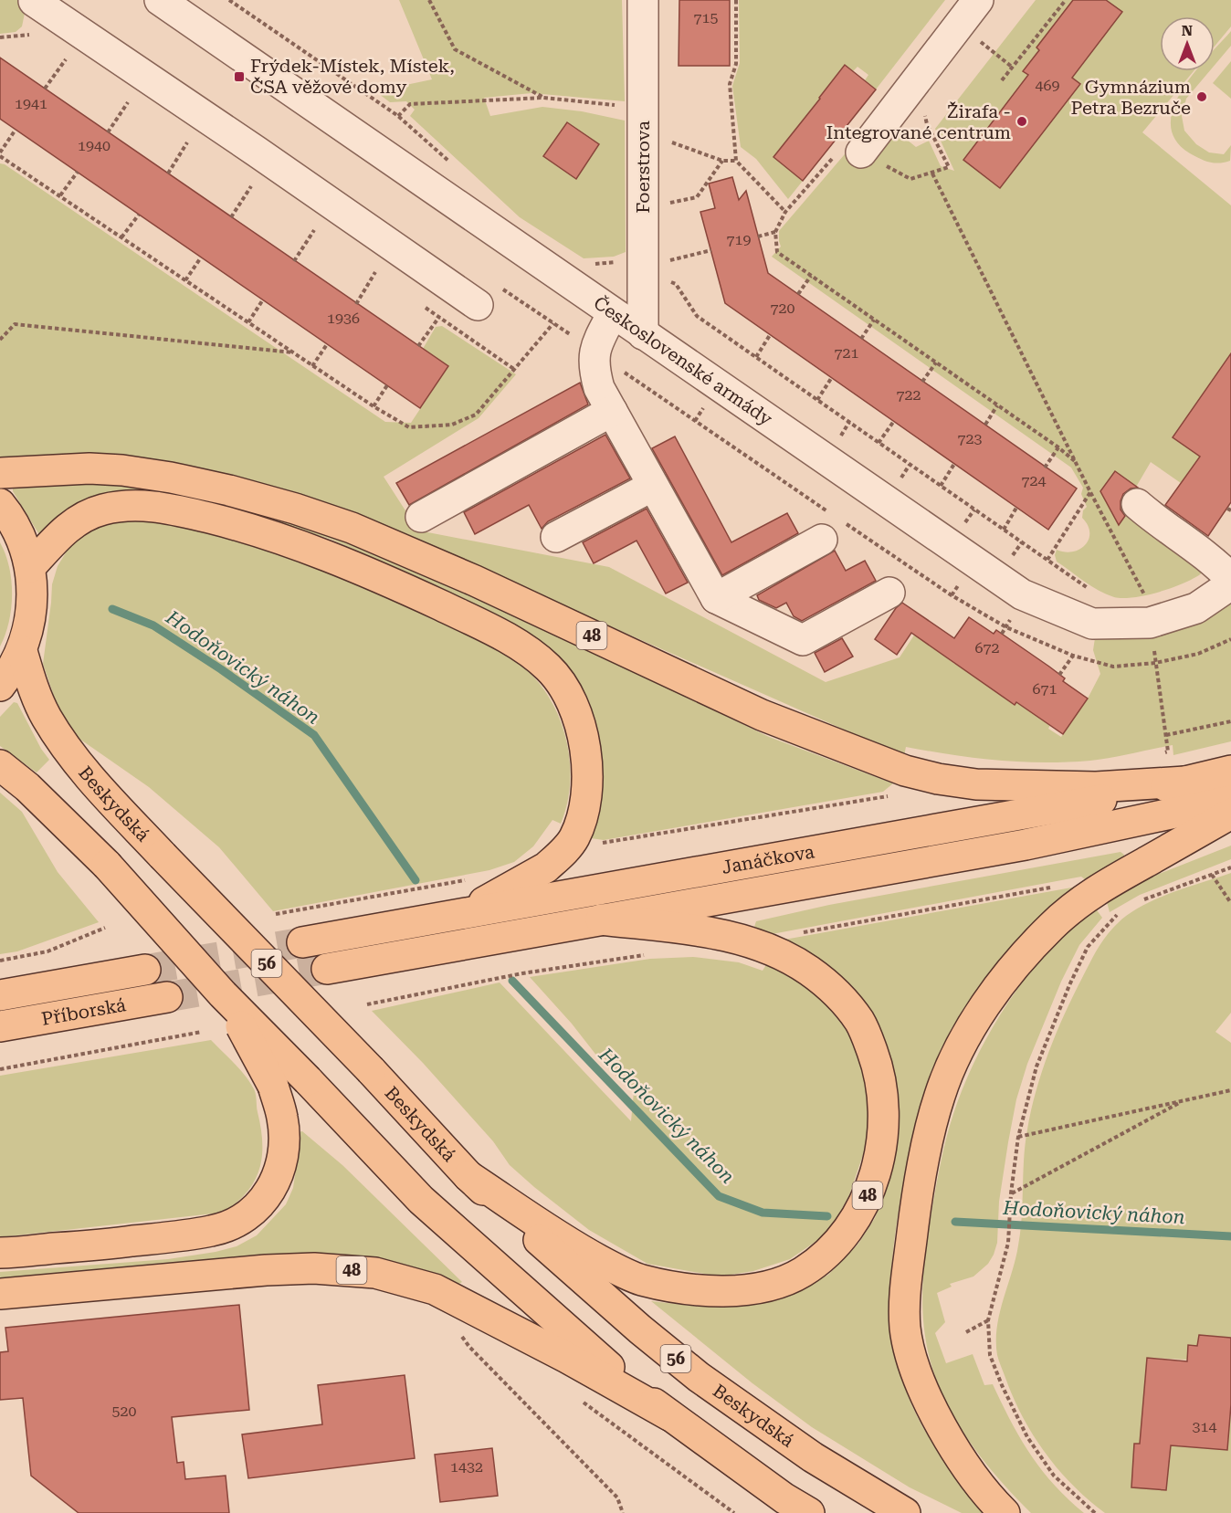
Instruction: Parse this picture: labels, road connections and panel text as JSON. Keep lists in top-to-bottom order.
{
  "streets": {
    "main road": [
      "48",
      "Beskydská",
      "Janáčkova",
      "56",
      "Příborská"
    ],
    "street": ["Foerstrova", "Československé armády"]
  },
  "crossings": [
    ["Foerstrova", "Československé armády"],
    ["48", "Beskydská"],
    ["48", "Janáčkova"]
  ],
  "water": ["Hodoňovický náhon"],
  "places": {
    "transit": ["Frýdek-Místek, Místek, ČSA věžové domy"],
    "other": ["Gymnázium Petra Bezruče", "Žirafa - Integrované centrum"]
  },
  "house_numbers": [
    "715",
    "469",
    "1941",
    "1940",
    "719",
    "720",
    "1936",
    "721",
    "722",
    "723",
    "724",
    "672",
    "671",
    "520",
    "314",
    "1432"
  ],
  "north": "top"
}
